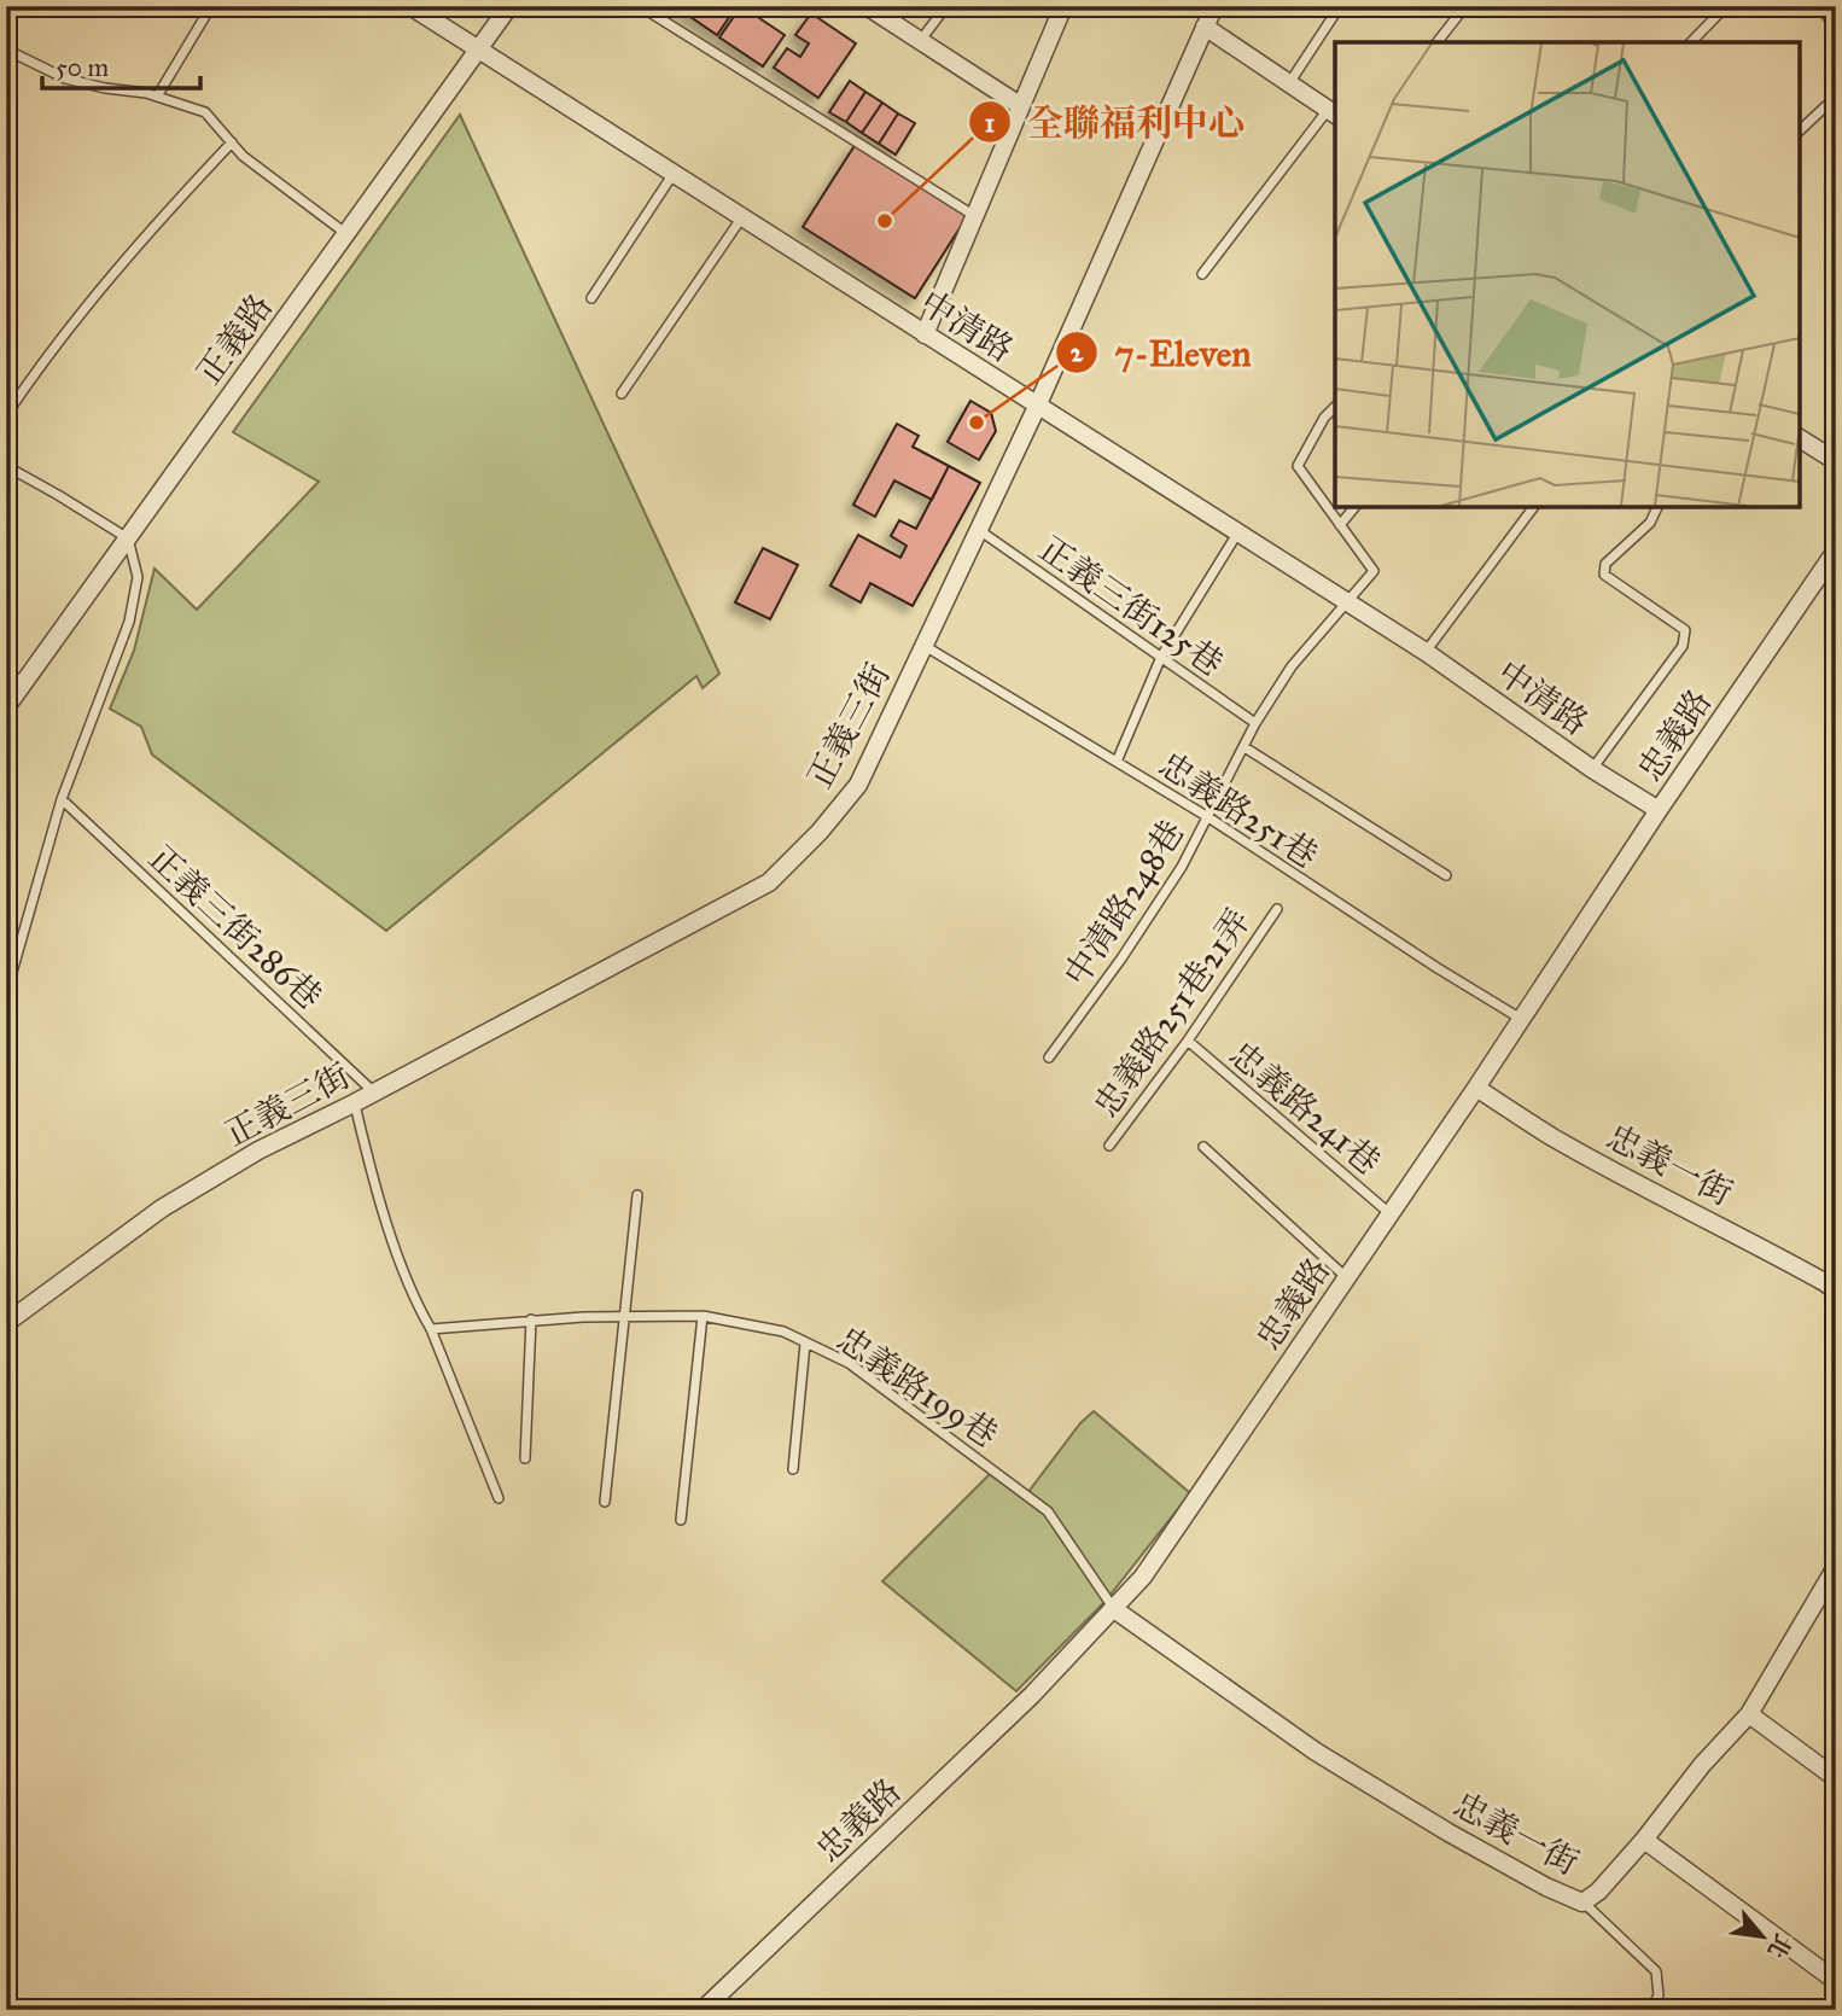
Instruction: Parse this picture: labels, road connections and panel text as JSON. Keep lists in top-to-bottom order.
{
  "streets": {
    "street": [
      "中清路",
      "正義路",
      "正義三街",
      "忠義路",
      "忠義一街"
    ],
    "lane": [
      "正義三街125巷",
      "忠義路251巷",
      "中清路248巷",
      "正義三街286巷",
      "忠義路251巷21弄",
      "忠義路241巷",
      "忠義路199巷"
    ]
  },
  "crossings": [
    ["中清路", "正義路"],
    ["中清路", "正義三街"],
    ["中清路", "忠義路"],
    ["中清路", "中清路248巷"],
    ["正義三街125巷", "正義三街"],
    ["正義三街125巷", "中清路248巷"],
    ["正義三街", "忠義路251巷"],
    ["正義三街", "正義三街286巷"],
    ["忠義路", "忠義路251巷"],
    ["忠義路", "忠義路241巷"],
    ["忠義路", "忠義一街"],
    ["忠義路", "忠義路199巷"],
    ["忠義路251巷", "中清路248巷"],
    ["忠義路251巷21弄", "忠義路241巷"],
    ["忠義一街", "忠義路199巷"]
  ],
  "places": ["全聯福利中心", "7-Eleven"],
  "scale_bar": "50 m",
  "north": "bottom right"
}
